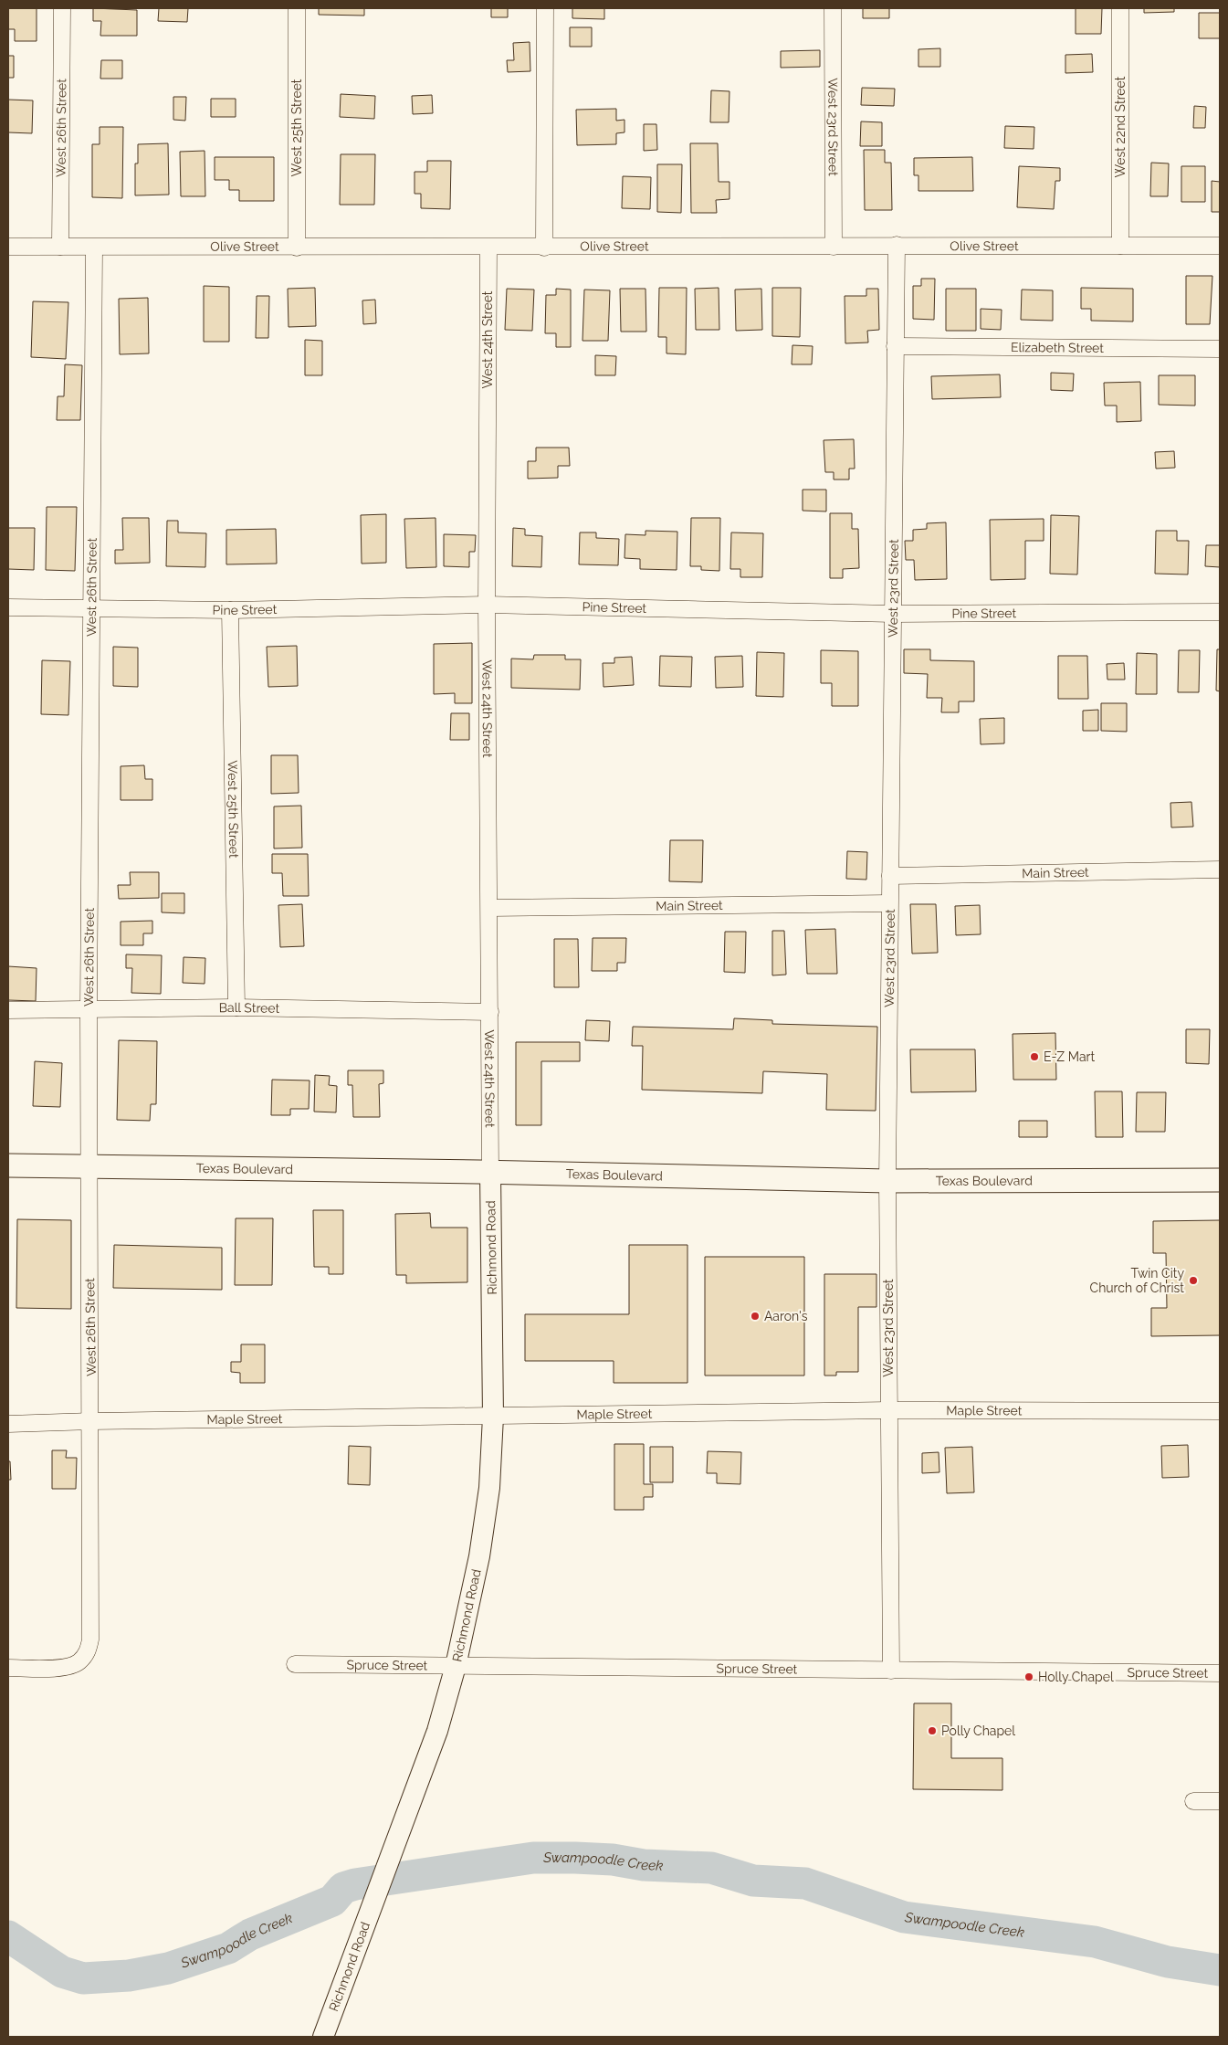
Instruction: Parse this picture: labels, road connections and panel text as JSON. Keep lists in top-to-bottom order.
{
  "streets": {
    "main road": ["Texas Boulevard"],
    "street": [
      "West 23rd Street",
      "West 22nd Street",
      "West 26th Street",
      "West 25th Street",
      "Olive Street",
      "West 24th Street",
      "Elizabeth Street",
      "Pine Street",
      "Main Street",
      "Ball Street",
      "Richmond Road",
      "Maple Street",
      "Spruce Street"
    ]
  },
  "crossings": [
    ["West 23rd Street", "Olive Street"],
    ["West 23rd Street", "Elizabeth Street"],
    ["West 23rd Street", "Pine Street"],
    ["West 23rd Street", "Main Street"],
    ["West 23rd Street", "Texas Boulevard"],
    ["West 23rd Street", "Maple Street"],
    ["West 23rd Street", "Spruce Street"],
    ["West 22nd Street", "Olive Street"],
    ["West 26th Street", "Olive Street"],
    ["West 26th Street", "Pine Street"],
    ["West 26th Street", "Ball Street"],
    ["West 26th Street", "Texas Boulevard"],
    ["West 26th Street", "Maple Street"],
    ["West 25th Street", "Olive Street"],
    ["West 25th Street", "Pine Street"],
    ["West 25th Street", "Ball Street"],
    ["Olive Street", "West 24th Street"],
    ["West 24th Street", "Pine Street"],
    ["West 24th Street", "Main Street"],
    ["West 24th Street", "Ball Street"],
    ["West 24th Street", "Texas Boulevard"],
    ["West 24th Street", "Richmond Road"],
    ["Texas Boulevard", "Richmond Road"],
    ["Richmond Road", "Maple Street"],
    ["Richmond Road", "Spruce Street"]
  ],
  "water": ["Swampoodle Creek"],
  "places": [
    "E-Z Mart",
    "Twin City Church of Christ",
    "Aaron's",
    "Holly Chapel",
    "Polly Chapel"
  ]
}
